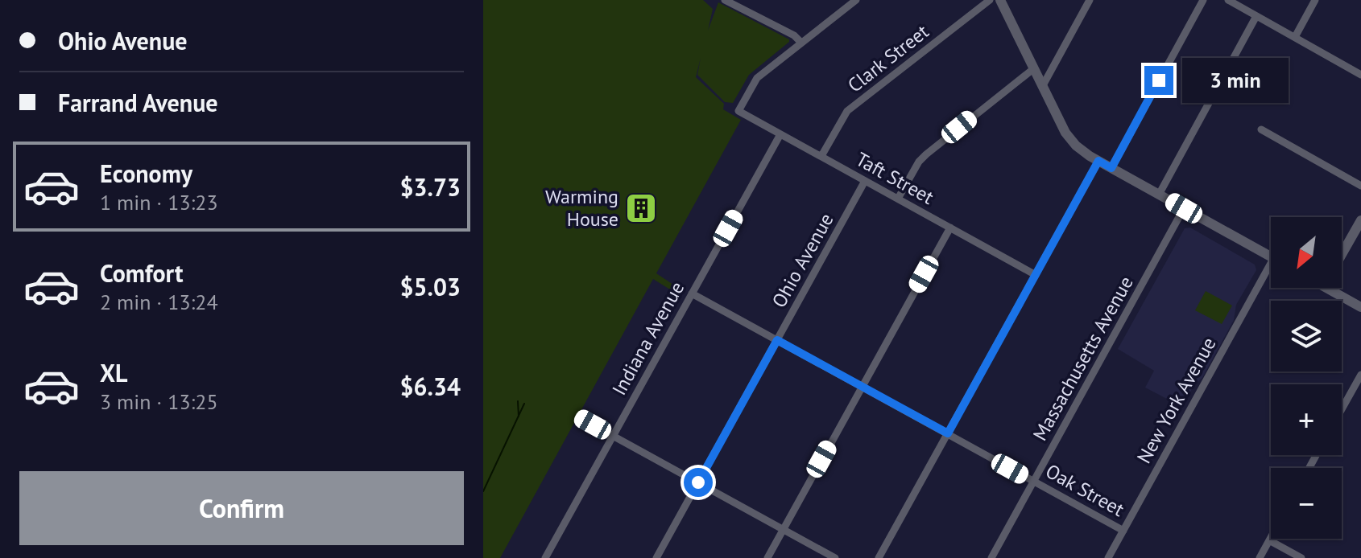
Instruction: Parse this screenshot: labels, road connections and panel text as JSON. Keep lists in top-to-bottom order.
{
  "streets": {
    "street": [
      "Clark Street",
      "Taft Street",
      "Ohio Avenue",
      "Indiana Avenue",
      "Massachusetts Avenue",
      "New York Avenue",
      "Oak Street"
    ]
  },
  "crossings": [
    ["Clark Street", "Taft Street"],
    ["Taft Street", "Ohio Avenue"],
    ["Taft Street", "Indiana Avenue"],
    ["Ohio Avenue", "Oak Street"],
    ["Indiana Avenue", "Oak Street"],
    ["Massachusetts Avenue", "Oak Street"],
    ["New York Avenue", "Oak Street"]
  ],
  "places": {
    "building": ["Warming House"]
  },
  "north": "bottom left",
  "page": {
    "banner": ["Ohio Avenue", "Farrand Avenue"],
    "bubble": "3 min",
    "list": [
      {
        "name": "Economy",
        "note": "1 min · 13:23",
        "value": "$3.73"
      },
      {
        "name": "Comfort",
        "note": "2 min · 13:24",
        "value": "$5.03"
      },
      {
        "name": "XL",
        "note": "3 min · 13:25",
        "value": "$6.34"
      }
    ],
    "map_buttons": ["+", "−"],
    "buttons": "Confirm"
  }
}
